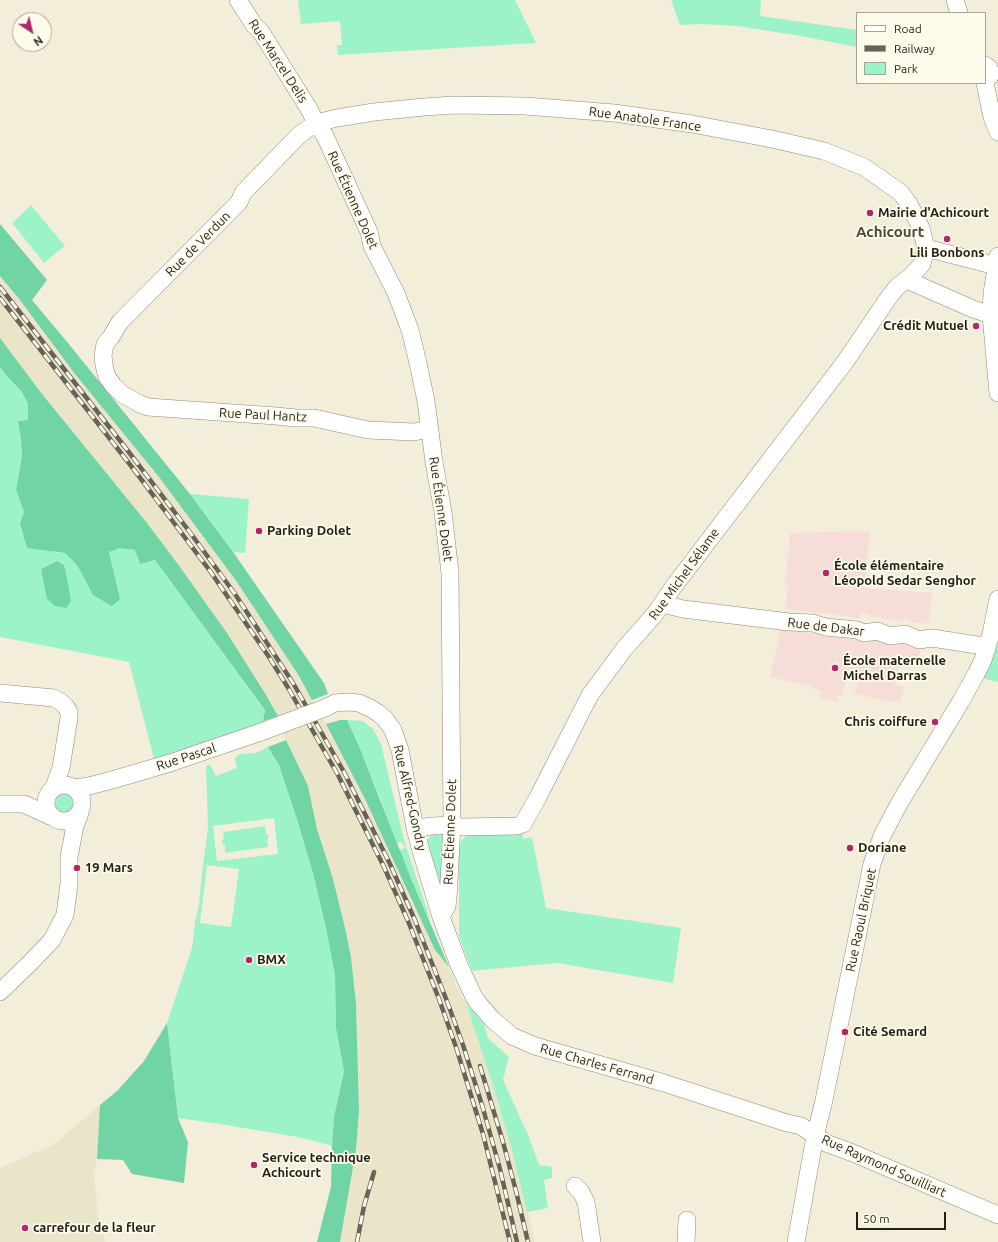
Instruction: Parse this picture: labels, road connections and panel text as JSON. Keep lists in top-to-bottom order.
{
  "streets": {
    "street": [
      "Rue Marcel Delis",
      "Rue Anatole France",
      "Rue Étienne Dolet",
      "Rue de Verdun",
      "Rue Paul Hantz",
      "Rue Michel Sélame",
      "Rue de Dakar",
      "Rue Pascal",
      "Rue Alfred-Gondry",
      "Rue Raoul Briquet",
      "Rue Charles Ferrand",
      "Rue Raymond Souilliart"
    ]
  },
  "crossings": [
    ["Rue Marcel Delis", "Rue Anatole France"],
    ["Rue Marcel Delis", "Rue Étienne Dolet"],
    ["Rue Marcel Delis", "Rue de Verdun"],
    ["Rue Anatole France", "Rue Étienne Dolet"],
    ["Rue Anatole France", "Rue de Verdun"],
    ["Rue Anatole France", "Rue Michel Sélame"],
    ["Rue Étienne Dolet", "Rue de Verdun"],
    ["Rue Étienne Dolet", "Rue Paul Hantz"],
    ["Rue Étienne Dolet", "Rue Michel Sélame"],
    ["Rue Étienne Dolet", "Rue Alfred-Gondry"],
    ["Rue Étienne Dolet", "Rue Charles Ferrand"],
    ["Rue de Verdun", "Rue Paul Hantz"],
    ["Rue Michel Sélame", "Rue de Dakar"],
    ["Rue de Dakar", "Rue Raoul Briquet"],
    ["Rue Pascal", "Rue Alfred-Gondry"],
    ["Rue Alfred-Gondry", "Rue Charles Ferrand"],
    ["Rue Raoul Briquet", "Rue Charles Ferrand"],
    ["Rue Raoul Briquet", "Rue Raymond Souilliart"],
    ["Rue Charles Ferrand", "Rue Raymond Souilliart"]
  ],
  "districts": ["Achicourt"],
  "places": [
    "Mairie d'Achicourt",
    "Lili Bonbons",
    "Crédit Mutuel",
    "Parking Dolet",
    "École élémentaire Léopold Sedar Senghor",
    "École maternelle Michel Darras",
    "Chris coiffure",
    "Doriane",
    "19 Mars",
    "BMX",
    "Cité Semard",
    "Service technique Achicourt",
    "carrefour de la fleur"
  ],
  "legend": ["Road", "Railway", "Park"],
  "scale_bar": "50 m",
  "north": "bottom right"
}
